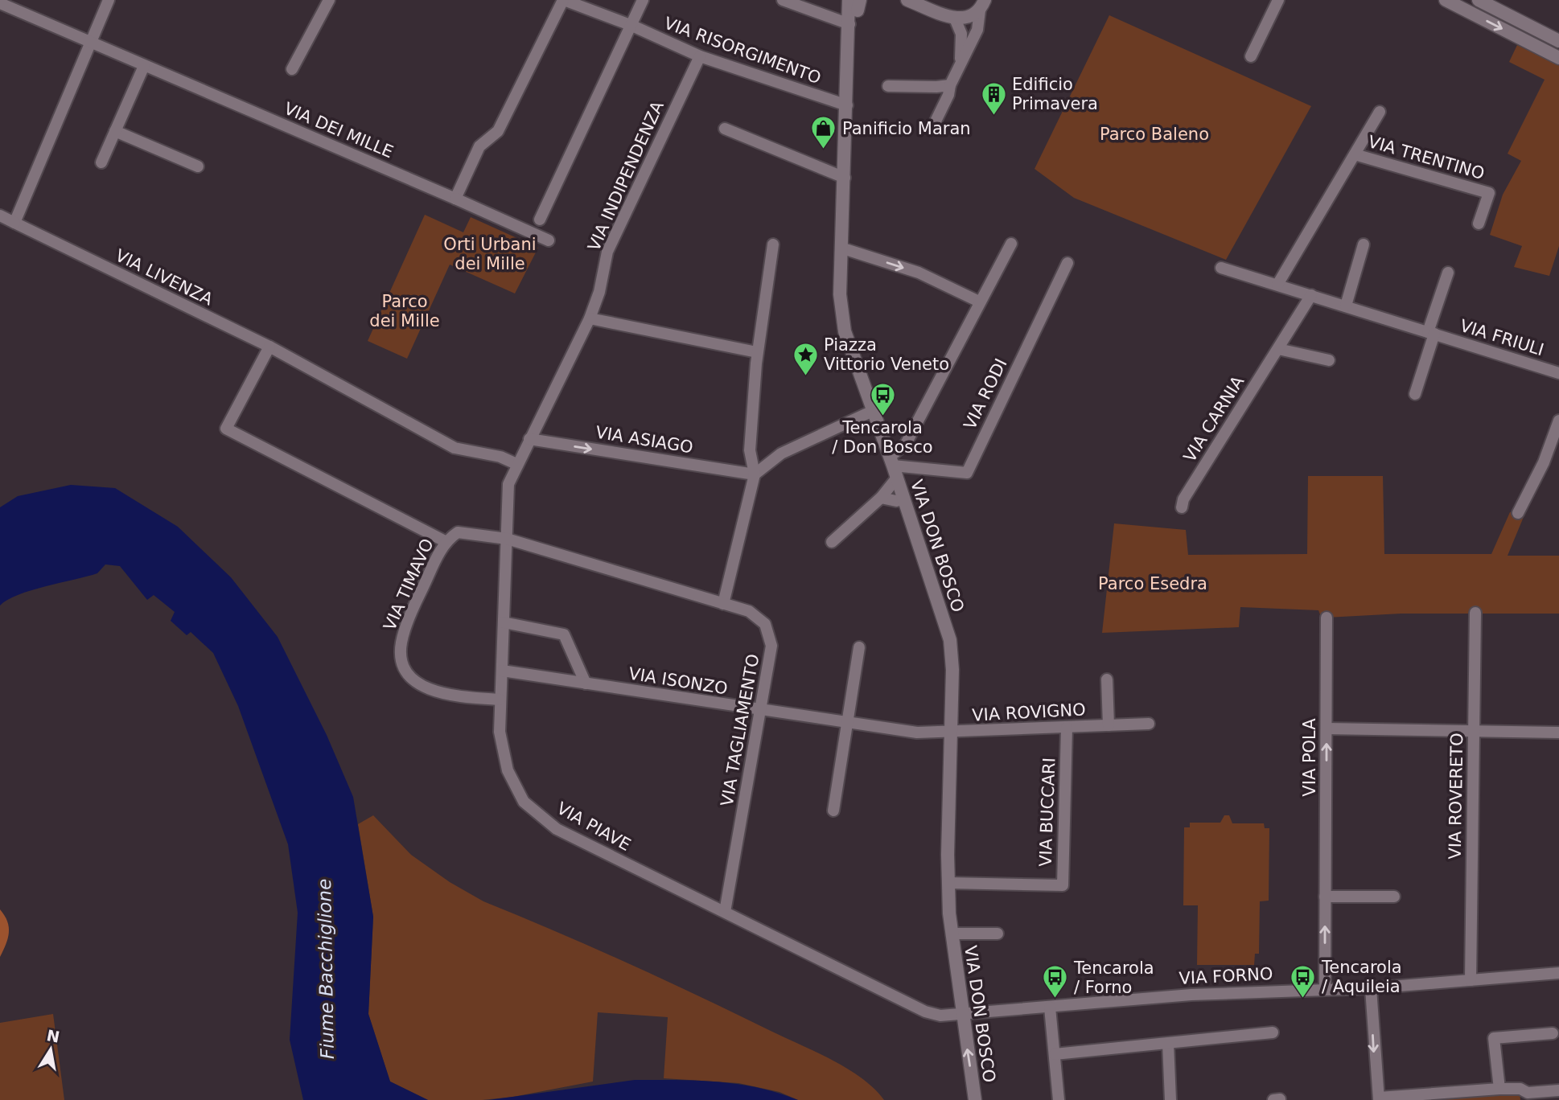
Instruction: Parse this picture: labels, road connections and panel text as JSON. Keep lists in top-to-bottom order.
{
  "streets": {
    "street": [
      "VIA RISORGIMENTO",
      "VIA DEI MILLE",
      "VIA TRENTINO",
      "VIA INDIPENDENZA",
      "VIA LIVENZA",
      "VIA FRIULI",
      "VIA RODI",
      "VIA CARNIA",
      "VIA ASIAGO",
      "VIA DON BOSCO",
      "VIA TIMAVO",
      "VIA ISONZO",
      "VIA ROVIGNO",
      "VIA TAGLIAMENTO",
      "VIA POLA",
      "VIA ROVERETO",
      "VIA BUCCARI",
      "VIA PIAVE",
      "VIA FORNO"
    ]
  },
  "crossings": [
    ["VIA RISORGIMENTO", "VIA INDIPENDENZA"],
    ["VIA RISORGIMENTO", "VIA DON BOSCO"],
    ["VIA TRENTINO", "VIA FRIULI"],
    ["VIA INDIPENDENZA", "VIA LIVENZA"],
    ["VIA INDIPENDENZA", "VIA ASIAGO"],
    ["VIA INDIPENDENZA", "VIA PIAVE"],
    ["VIA LIVENZA", "VIA PIAVE"],
    ["VIA FRIULI", "VIA CARNIA"],
    ["VIA RODI", "VIA DON BOSCO"],
    ["VIA DON BOSCO", "VIA ISONZO"],
    ["VIA DON BOSCO", "VIA ROVIGNO"],
    ["VIA DON BOSCO", "VIA BUCCARI"],
    ["VIA DON BOSCO", "VIA PIAVE"],
    ["VIA DON BOSCO", "VIA FORNO"],
    ["VIA TIMAVO", "VIA TAGLIAMENTO"],
    ["VIA TIMAVO", "VIA PIAVE"],
    ["VIA ISONZO", "VIA ROVIGNO"],
    ["VIA ISONZO", "VIA TAGLIAMENTO"],
    ["VIA ISONZO", "VIA PIAVE"],
    ["VIA ROVIGNO", "VIA BUCCARI"],
    ["VIA TAGLIAMENTO", "VIA PIAVE"],
    ["VIA POLA", "VIA FORNO"],
    ["VIA ROVERETO", "VIA FORNO"],
    ["VIA PIAVE", "VIA FORNO"]
  ],
  "one_way": ["VIA ASIAGO", "VIA POLA"],
  "water": ["Fiume Bacchiglione"],
  "parks": [
    "Parco Baleno",
    "Orti Urbani dei Mille",
    "Parco dei Mille",
    "Parco Esedra"
  ],
  "places": {
    "building": ["Edificio Primavera"],
    "shop": ["Panificio Maran"],
    "place": ["Piazza Vittorio Veneto"],
    "bus stop": ["Tencarola / Don Bosco", "Tencarola / Aquileia", "Tencarola / Forno"]
  },
  "north": "top"
}
